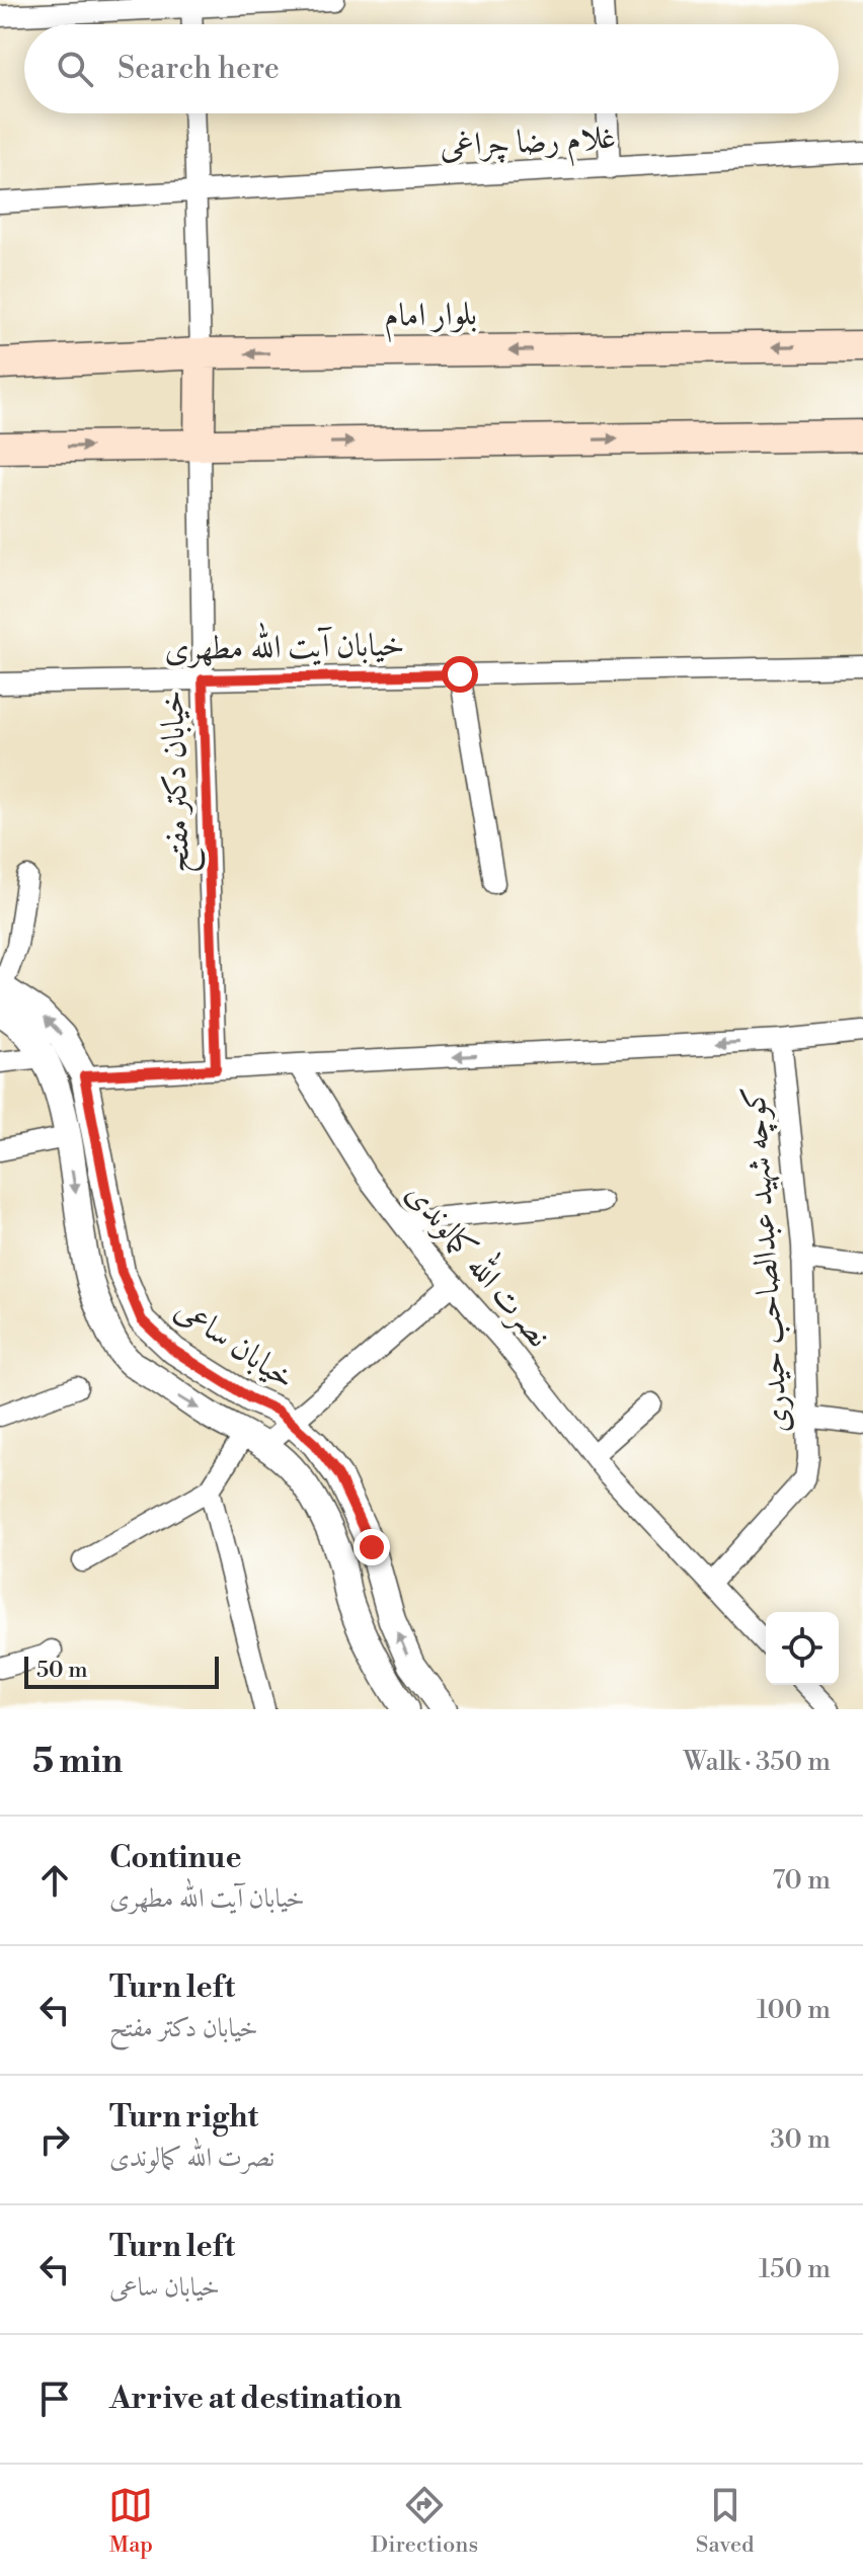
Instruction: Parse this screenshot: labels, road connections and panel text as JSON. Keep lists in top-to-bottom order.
{
  "streets": {
    "main road": ["بلوار امام"],
    "street": [
      "غلام رضا چراغی",
      "خیابان آیت الله مطهری",
      "خیابان دکتر مفتح",
      "کوچه شهید عبدالصاحب حیدری",
      "نصرت الله کمالوندی",
      "خیابان ساعی"
    ]
  },
  "crossings": [
    ["خیابان آیت الله مطهری", "خیابان دکتر مفتح"],
    ["کوچه شهید عبدالصاحب حیدری", "نصرت الله کمالوندی"]
  ],
  "scale_bar": "50 m",
  "page": {
    "search": "Search here",
    "scale": "50 m",
    "heading": ["5 min", "Walk · 350 m"],
    "list": [
      ["Continue", "خیابان آیت الله مطهری", "70 m"],
      ["Turn left", "خیابان دکتر مفتح", "100 m"],
      ["Turn right", "نصرت الله کمالوندی", "30 m"],
      ["Turn left", "خیابان ساعی", "150 m"],
      "Arrive at destination"
    ],
    "nav": ["Map", "Directions", "Saved"]
  }
}
